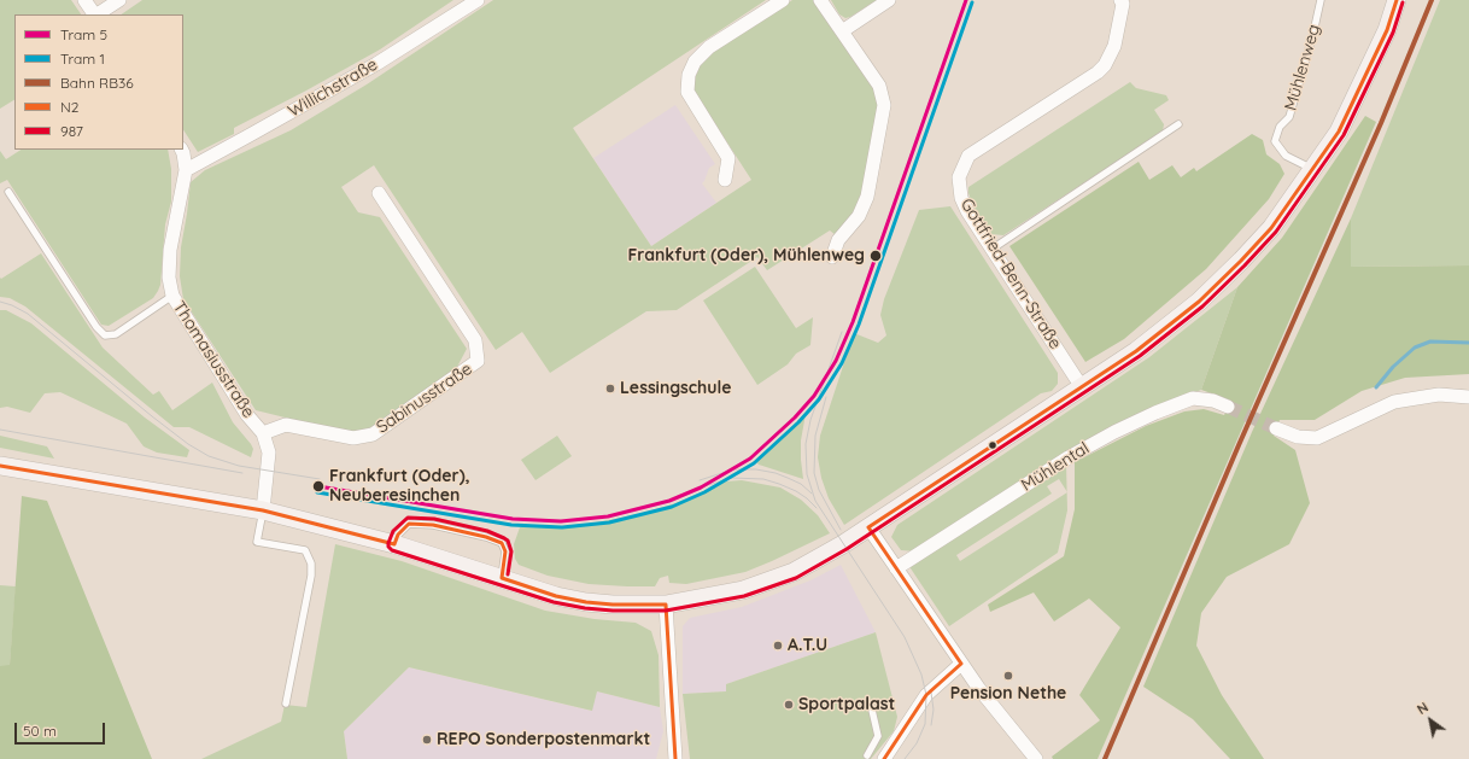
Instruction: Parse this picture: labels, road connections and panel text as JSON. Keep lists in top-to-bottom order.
{
  "streets": {
    "street": [
      "Willichstraße",
      "Gottfried-Benn-Straße",
      "Thomasiusstraße",
      "Sabinusstraße",
      "Mühlental"
    ],
    "lane": ["Mühlenweg"]
  },
  "crossings": [
    ["Willichstraße", "Thomasiusstraße"],
    ["Thomasiusstraße", "Sabinusstraße"]
  ],
  "places": [
    "Frankfurt (Oder), Mühlenweg",
    "Lessingschule",
    "Frankfurt (Oder), Neuberesinchen",
    "A.T.U",
    "Pension Nethe",
    "Sportpalast",
    "REPO Sonderpostenmarkt"
  ],
  "lines": [
    "tram line 5",
    "rail line RB36",
    "transit line N2",
    "tram line 1",
    "transit line 987"
  ],
  "legend": [
    "Tram 5",
    "Tram 1",
    "Bahn RB36",
    "N2",
    "987"
  ],
  "scale_bar": "50 m",
  "north": "top left"
}
